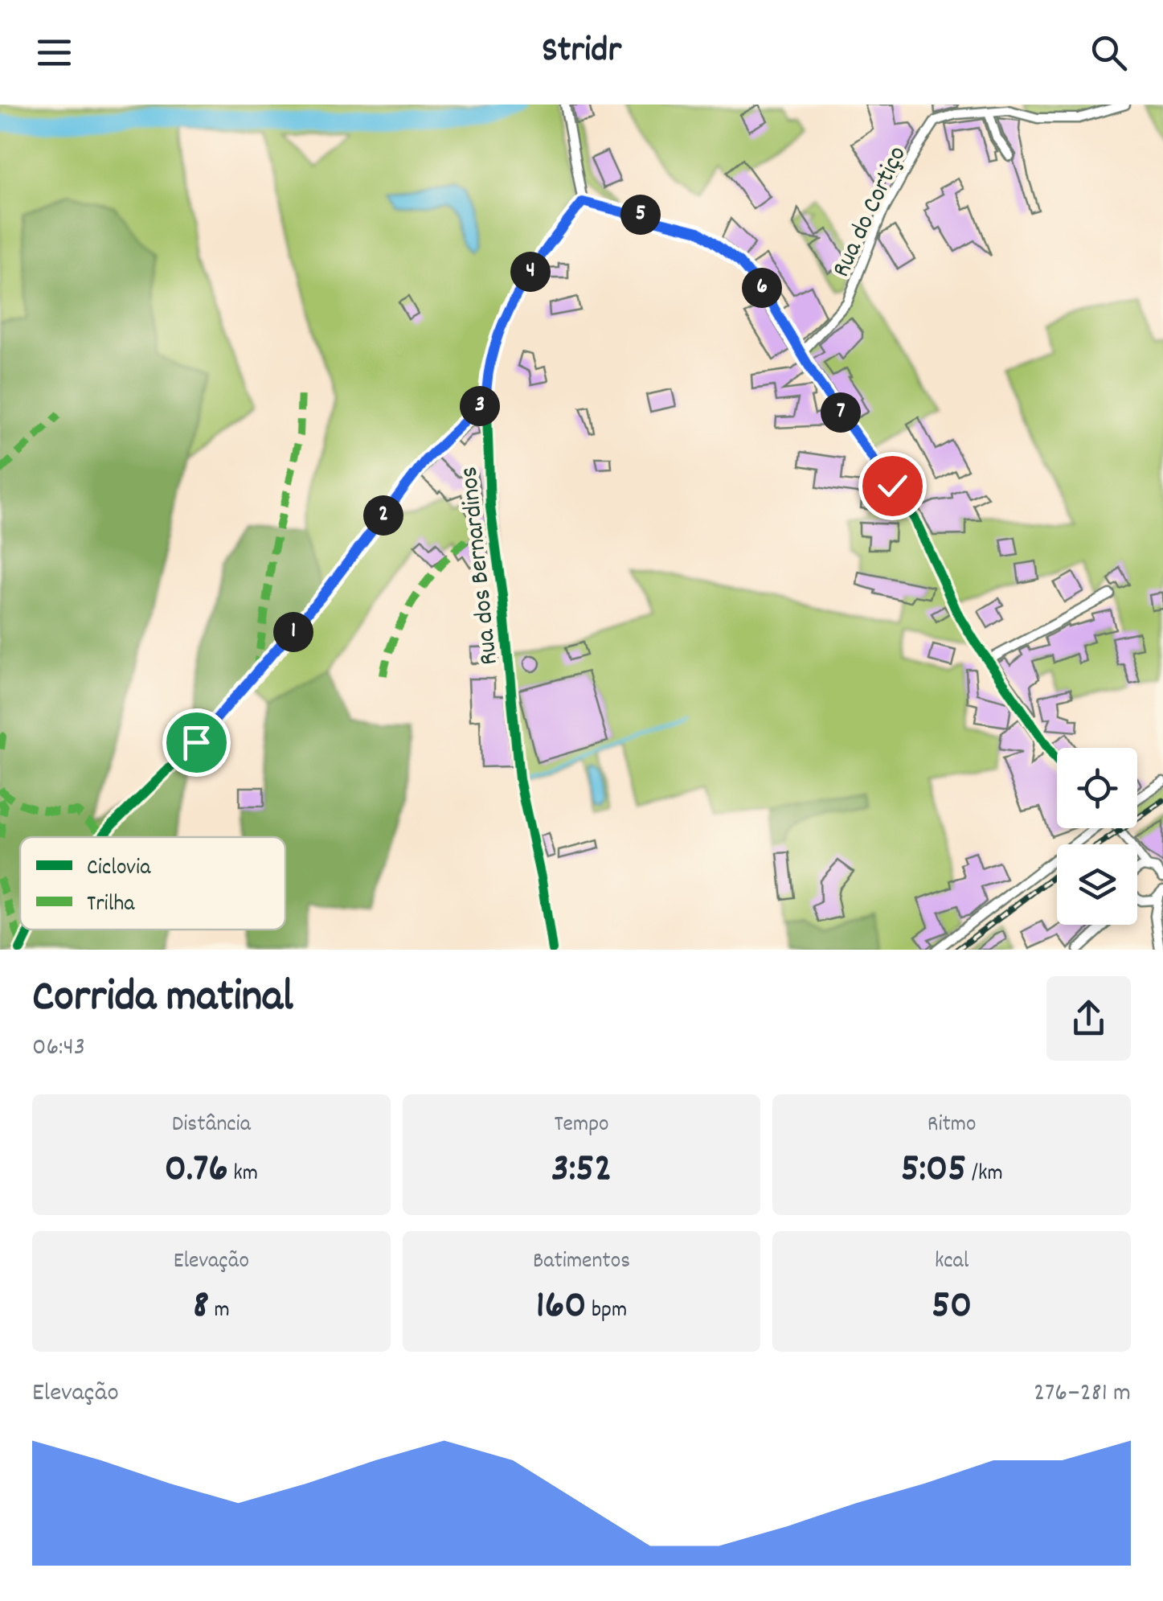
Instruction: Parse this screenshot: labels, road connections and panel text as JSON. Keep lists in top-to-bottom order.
{
  "streets": {
    "street": ["Rua do Cortiço", "Rua dos Bernardinos"]
  },
  "legend": ["Ciclovia", "Trilha"],
  "page": {
    "header": "Stridr",
    "pins": [
      "5",
      "4",
      "6",
      "3",
      "7",
      "2",
      "1"
    ],
    "heading": ["Corrida matinal", "06:43"],
    "stats": [
      ["Distância", "0.76 km"],
      ["Tempo", "3:52"],
      ["Ritmo", "5:05 /km"],
      ["Elevação", "8 m"],
      ["Batimentos", "160 bpm"],
      ["kcal", "50"]
    ],
    "chart": ["Elevação", "276–281 m"]
  }
}
